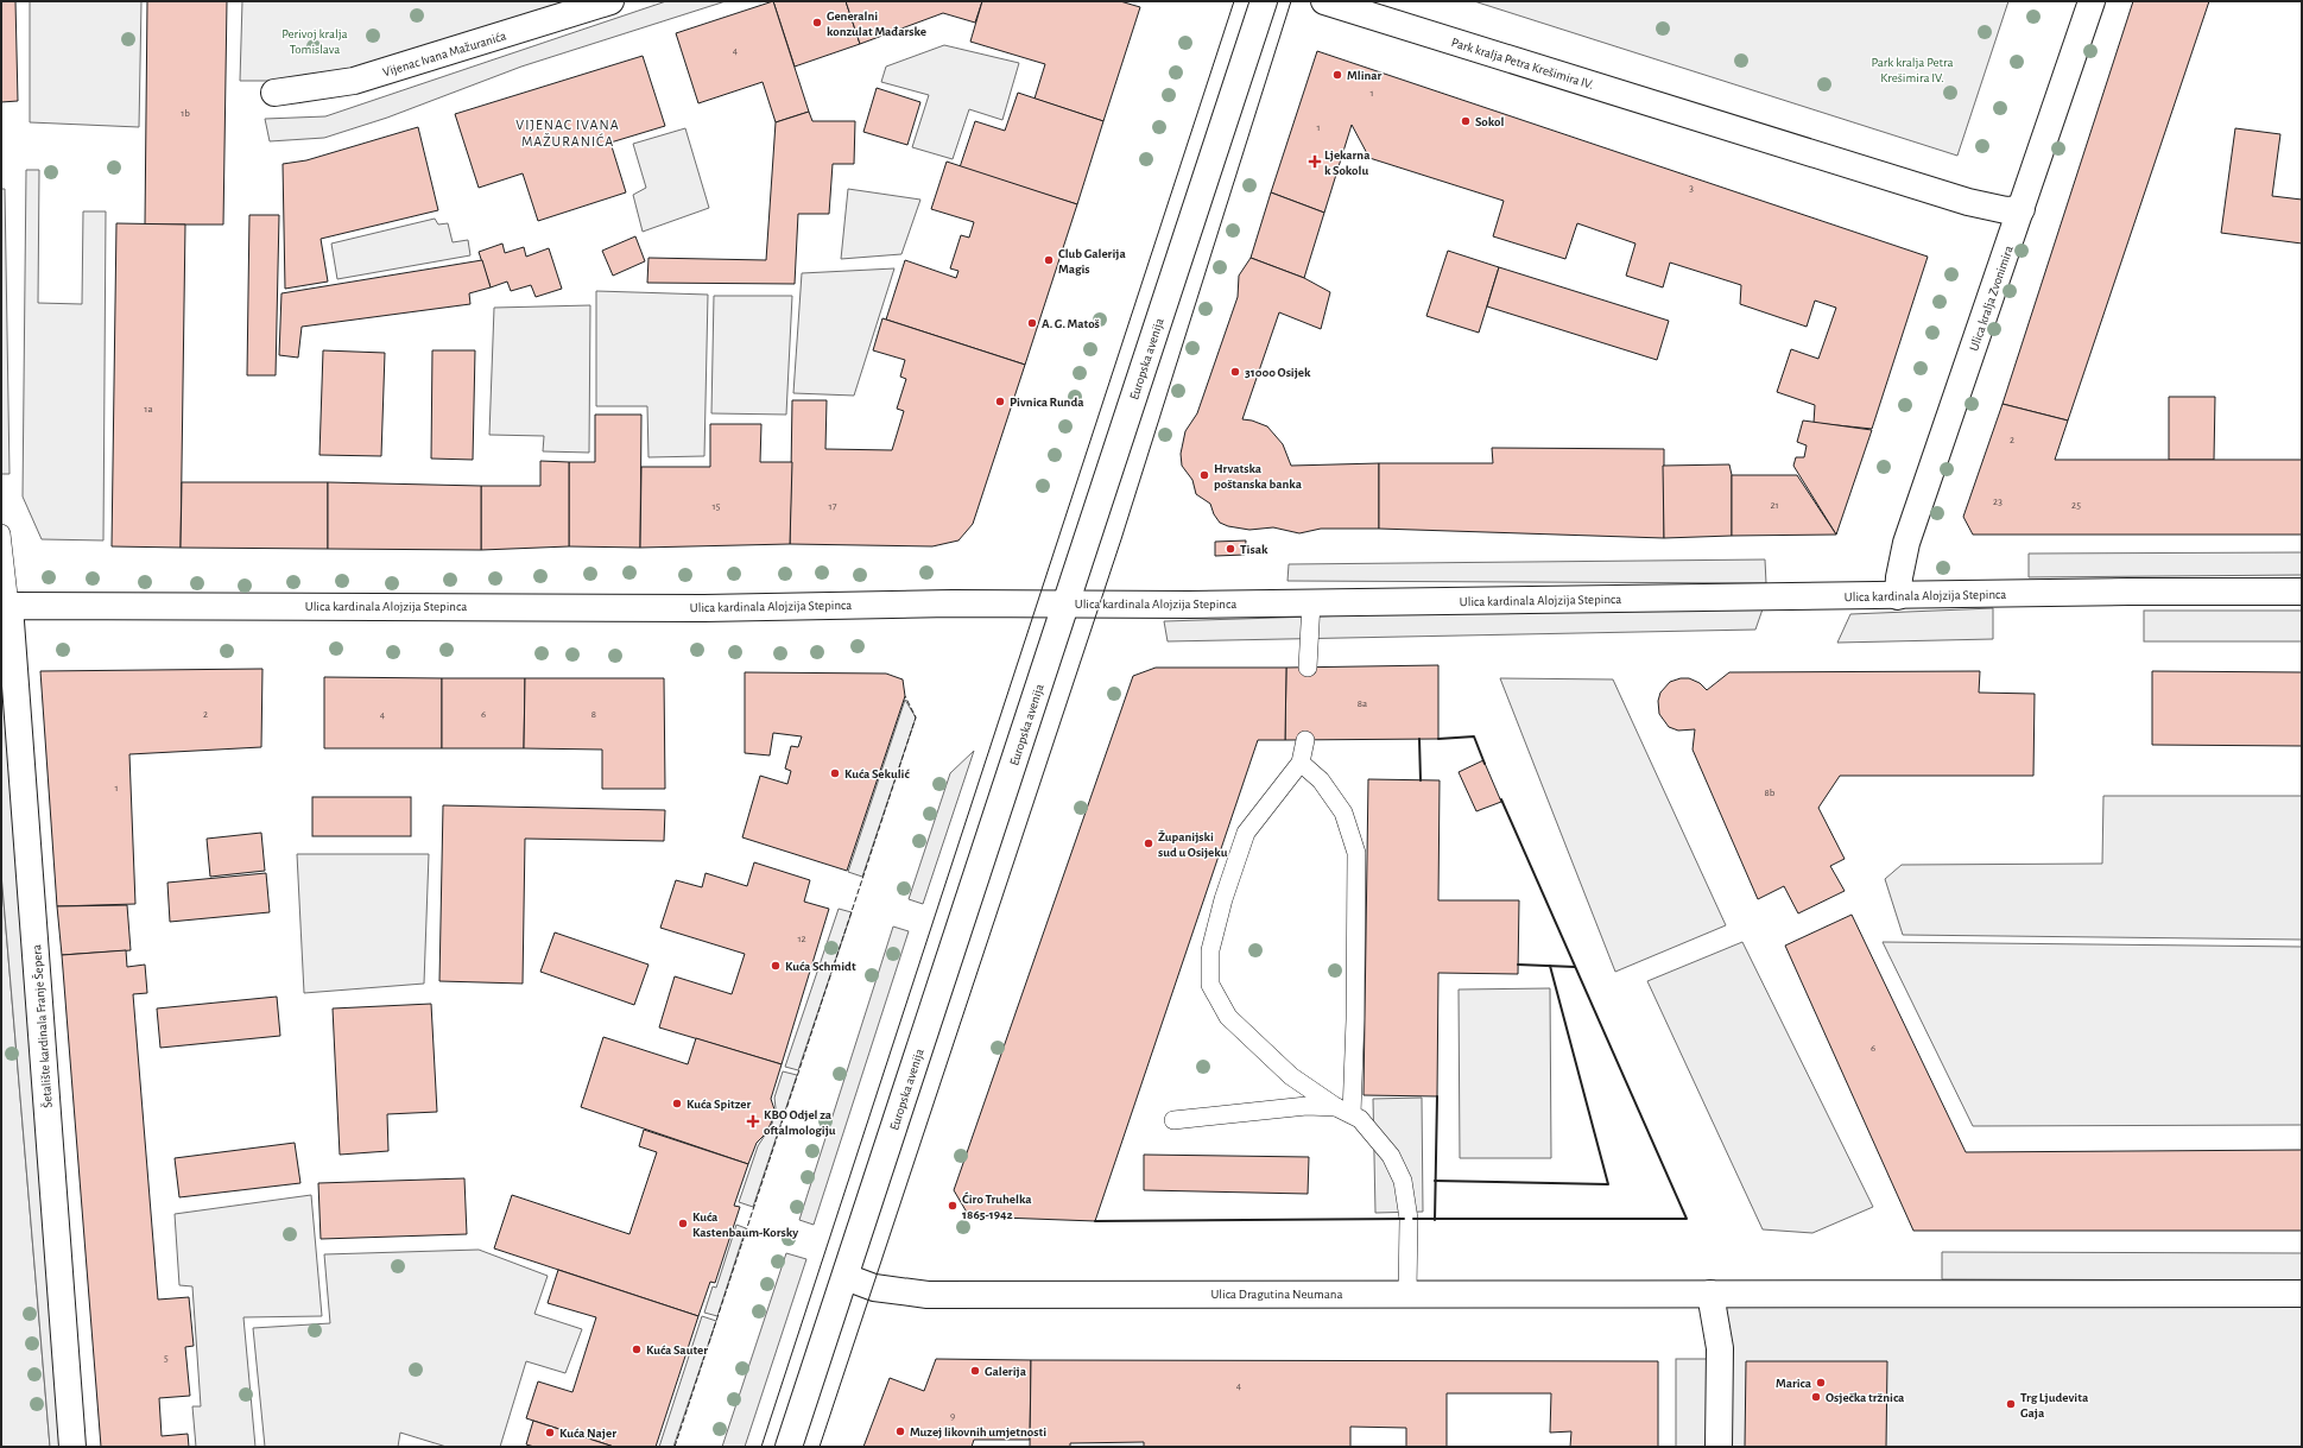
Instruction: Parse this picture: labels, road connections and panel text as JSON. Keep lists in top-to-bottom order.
{
  "streets": {
    "street": [
      "Vijenac Ivana Mažuranića",
      "Park kralja Petra Krešimira IV.",
      "Ulica kralja Zvonimira",
      "Europska avenija",
      "Ulica kardinala Alojzija Stepinca",
      "Šetalište kardinala Franje Šepera",
      "Ulica Dragutina Neumana"
    ]
  },
  "crossings": [
    ["Park kralja Petra Krešimira IV.", "Ulica kralja Zvonimira"],
    ["Ulica kralja Zvonimira", "Ulica kardinala Alojzija Stepinca"],
    ["Europska avenija", "Ulica kardinala Alojzija Stepinca"],
    ["Europska avenija", "Ulica Dragutina Neumana"],
    ["Ulica kardinala Alojzija Stepinca", "Šetalište kardinala Franje Šepera"]
  ],
  "districts": ["VIJENAC IVANA MAŽURANIĆA"],
  "parks": ["Perivoj kralja Tomislava", "Park kralja Petra Krešimira IV."],
  "places": {
    "other": [
      "Generalni konzulat Mađarske",
      "Mlinar",
      "Sokol",
      "Club Galerija Magis",
      "A. G. Matoš",
      "31000 Osijek",
      "Pivnica Runda",
      "Hrvatska poštanska banka",
      "Tisak",
      "Kuća Sekulić",
      "Županijski sud u Osijeku",
      "Kuća Schmidt",
      "Kuća Spitzer",
      "Ćiro Truhelka 1865-1942",
      "Kuća Kastenbaum-Korsky",
      "Kuća Sauter",
      "Galerija",
      "Marica",
      "Osječka tržnica",
      "Trg Ljudevita Gaja",
      "Muzej likovnih umjetnosti",
      "Kuća Najer"
    ],
    "health": ["Ljekarna k Sokolu", "KBO Odjel za oftalmologiju"]
  },
  "house_numbers": [
    "4",
    "1",
    "1b",
    "1",
    "3",
    "1a",
    "2",
    "23",
    "21",
    "25",
    "15",
    "17",
    "8a",
    "2",
    "4",
    "6",
    "8",
    "1",
    "8b",
    "12",
    "6",
    "5",
    "4",
    "9"
  ]
}
